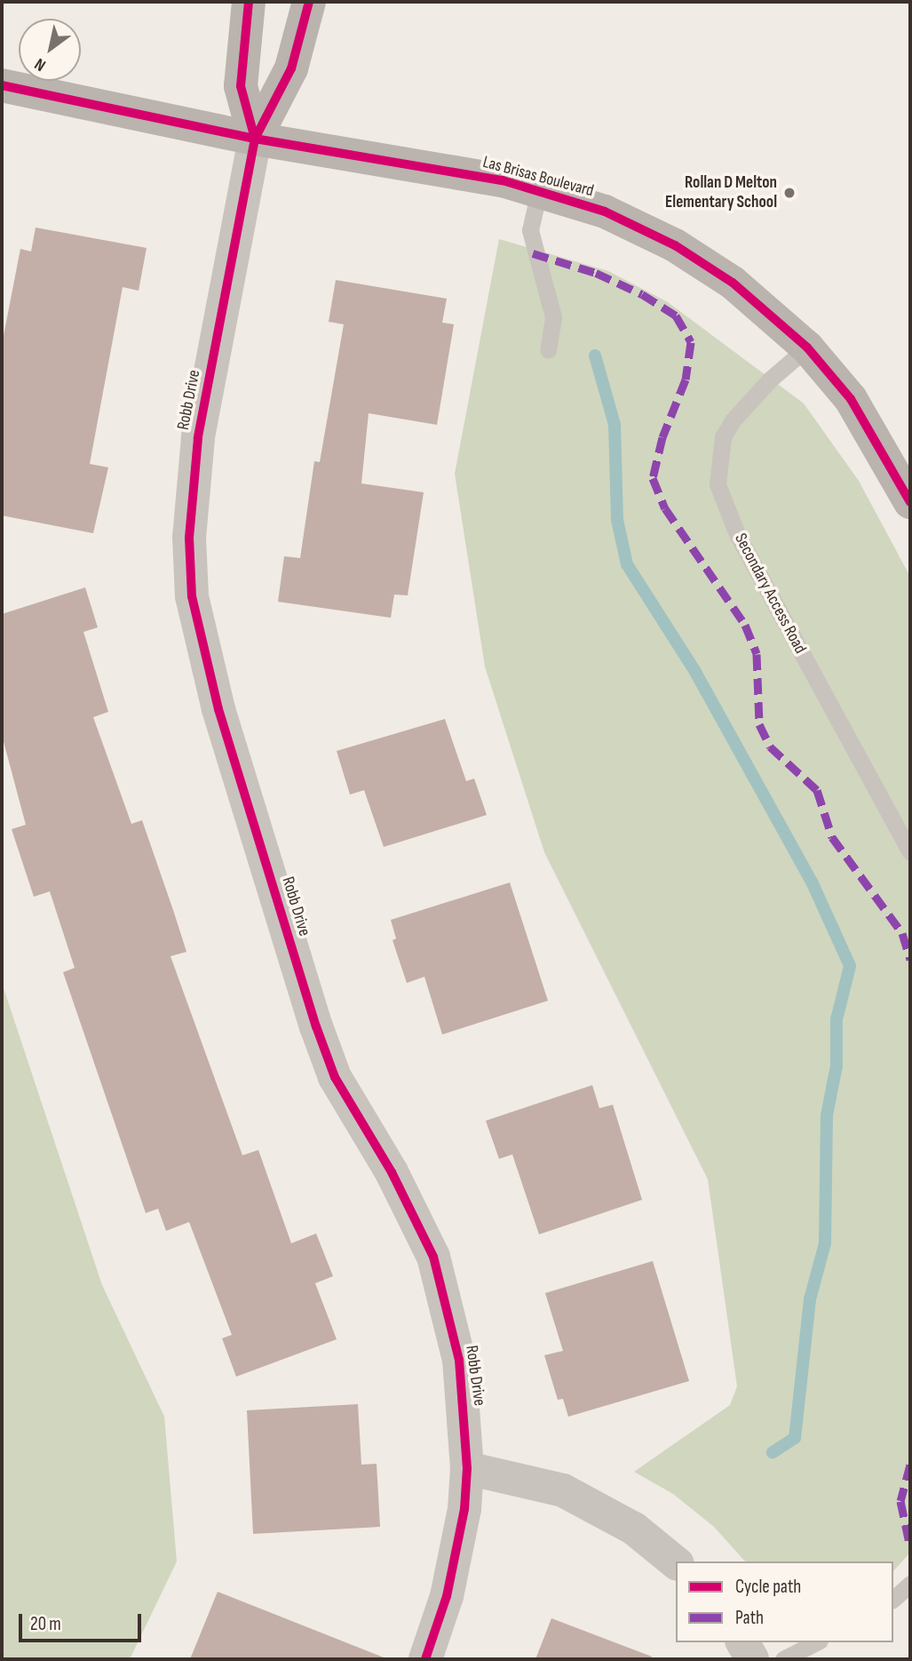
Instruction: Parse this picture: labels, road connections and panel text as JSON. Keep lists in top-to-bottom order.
{
  "streets": {
    "street": ["Las Brisas Boulevard", "Robb Drive"],
    "lane": ["Secondary Access Road"]
  },
  "crossings": [
    ["Las Brisas Boulevard", "Robb Drive"],
    ["Las Brisas Boulevard", "Secondary Access Road"]
  ],
  "places": ["Rollan D Melton Elementary School"],
  "legend": ["Cycle path", "Path"],
  "scale_bar": "20 m",
  "north": "bottom left"
}
